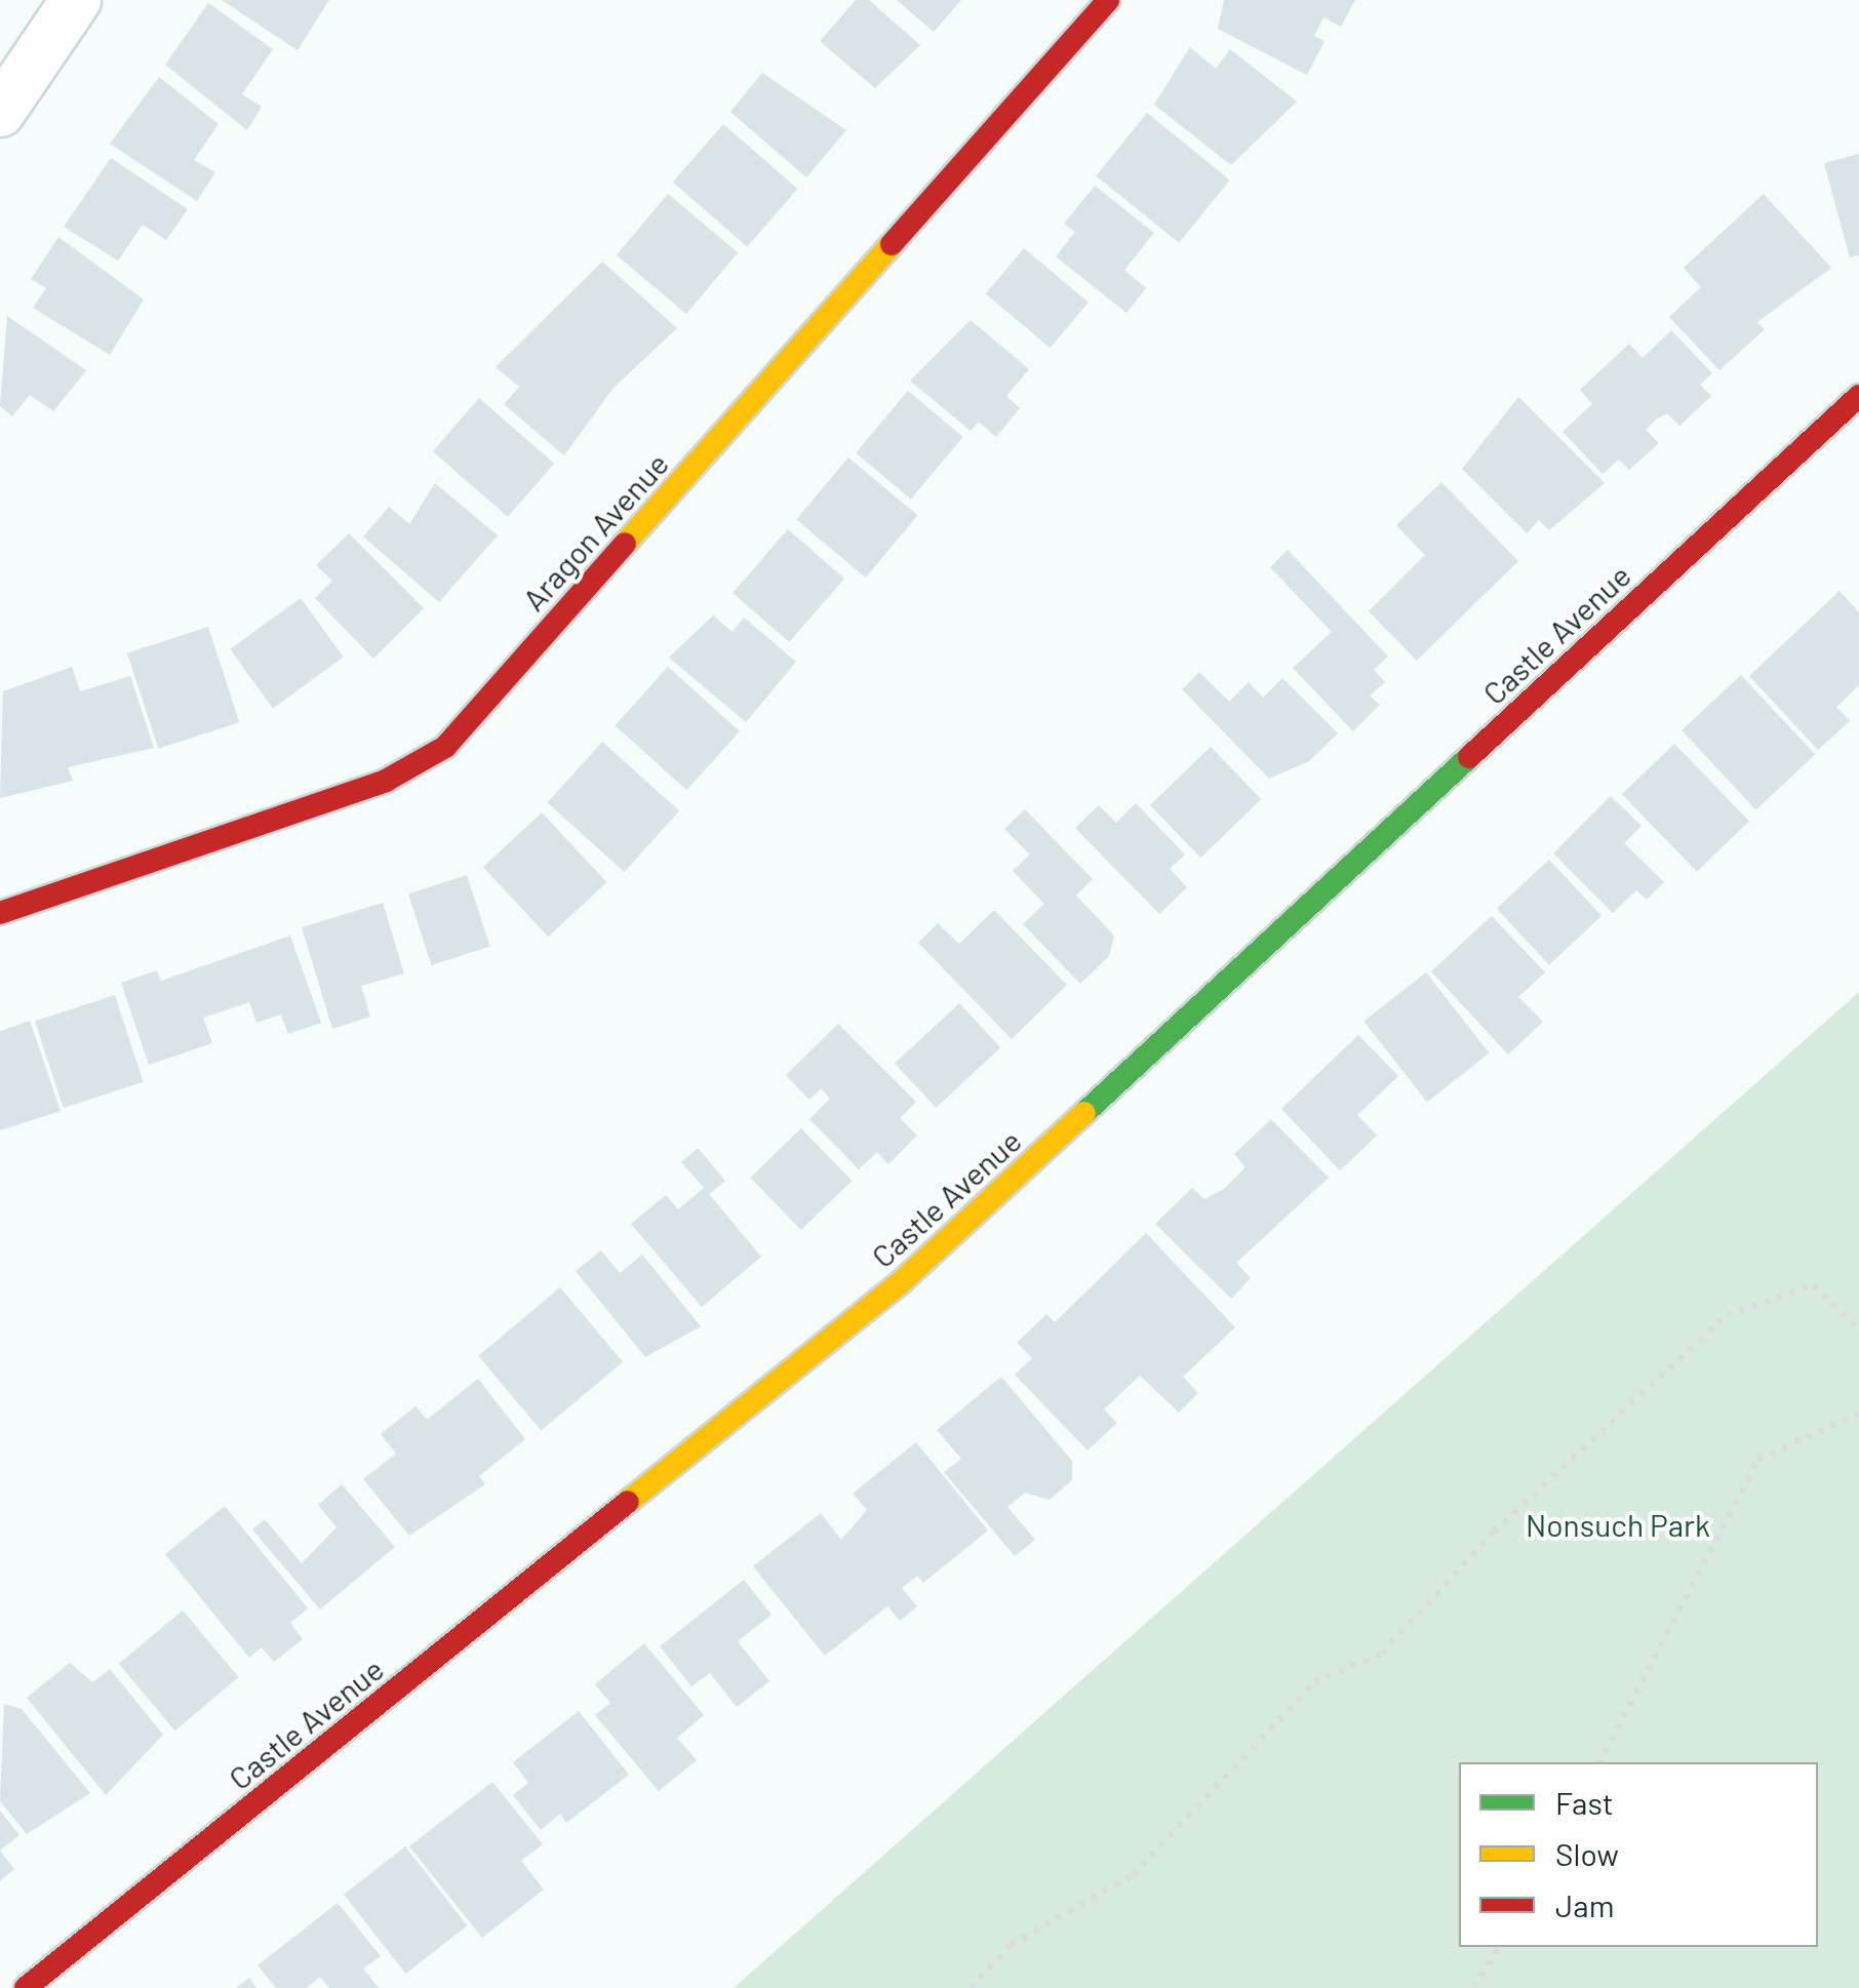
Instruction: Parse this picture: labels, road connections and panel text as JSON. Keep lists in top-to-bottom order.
{
  "streets": {
    "street": ["Aragon Avenue", "Castle Avenue"]
  },
  "parks": ["Nonsuch Park"],
  "legend": ["Fast", "Slow", "Jam"]
}
